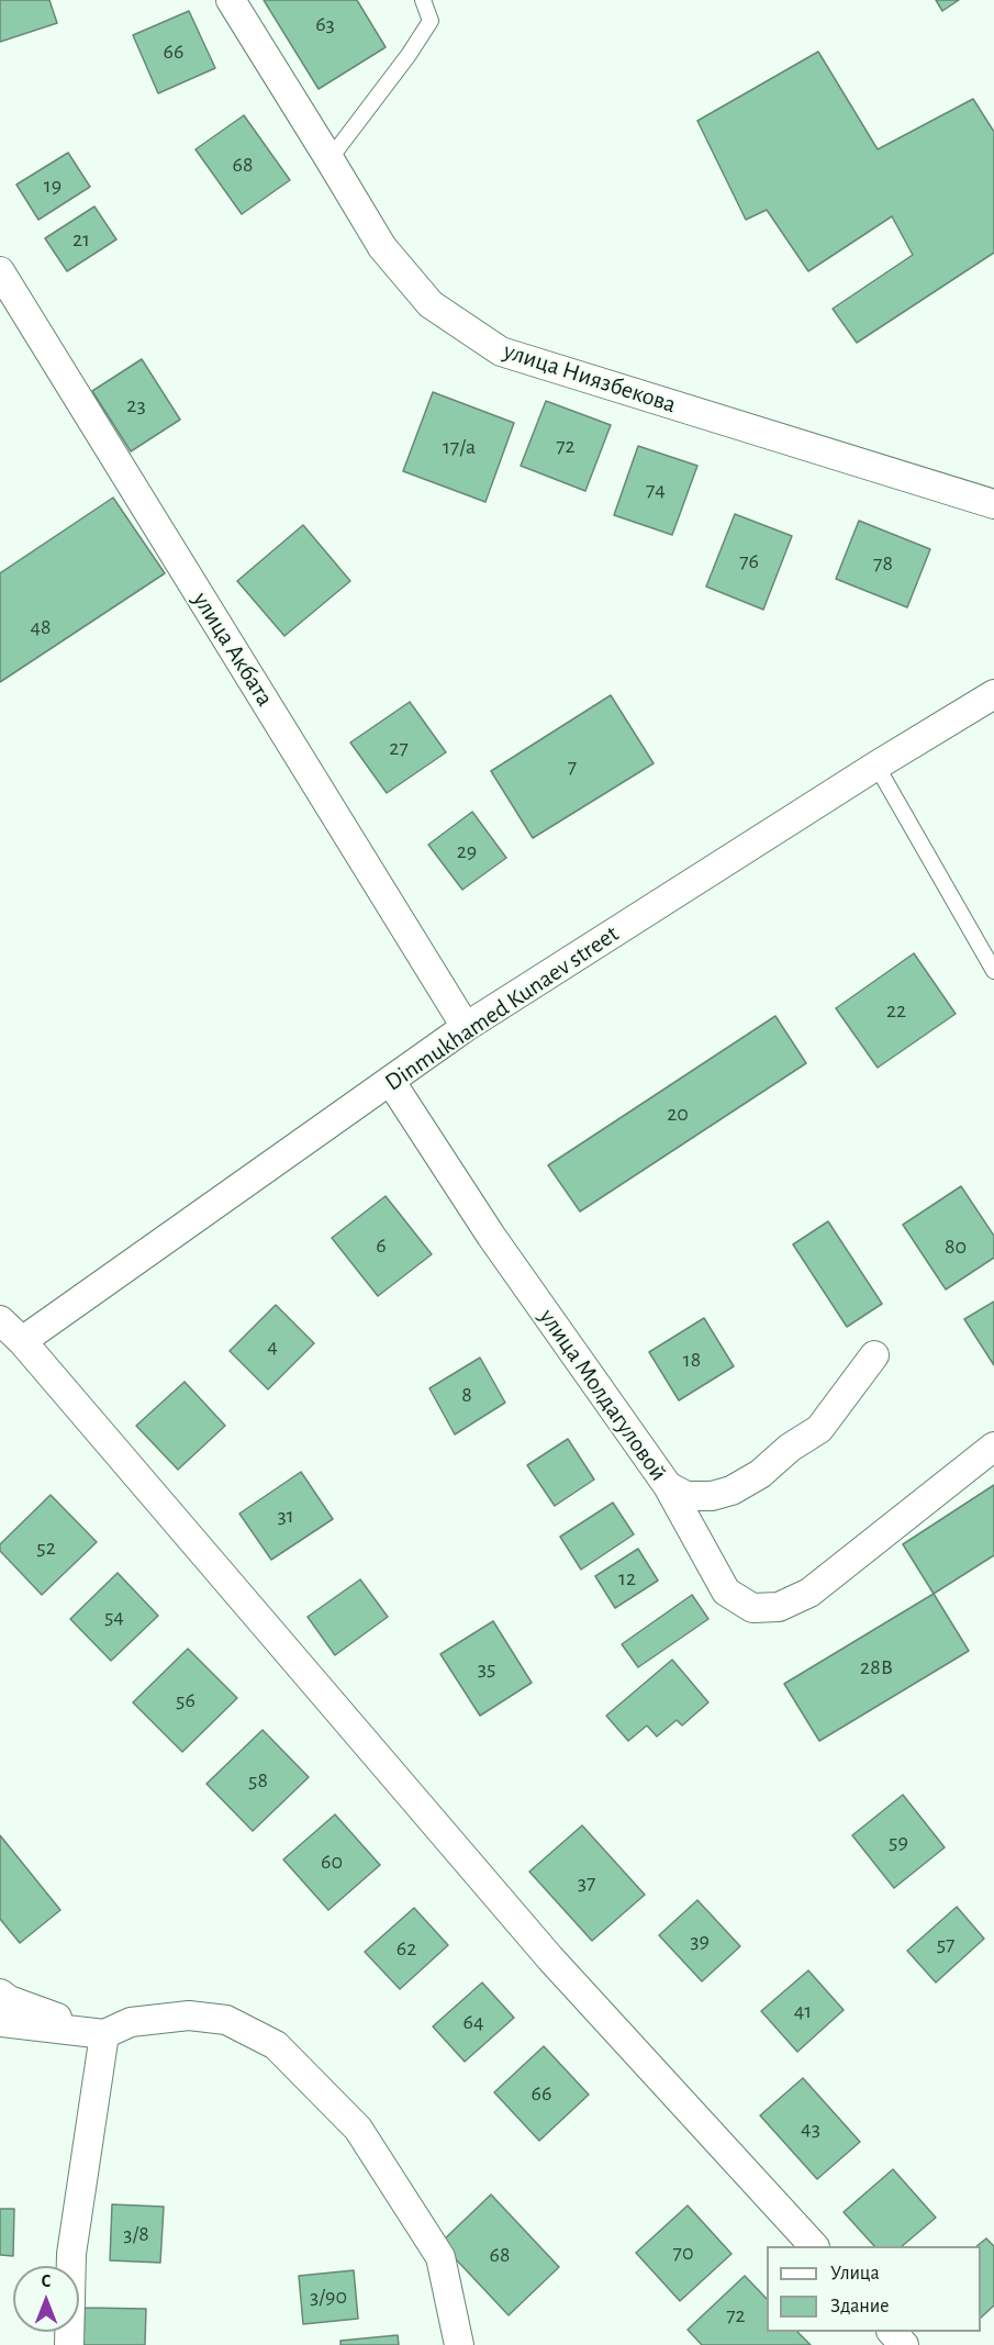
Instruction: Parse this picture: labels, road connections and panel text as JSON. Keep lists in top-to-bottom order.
{
  "streets": {
    "street": [
      "улица Ниязбекова",
      "улица Акбата",
      "Dinmukhamed Kunaev street",
      "улица Молдагуловой"
    ]
  },
  "crossings": [
    ["улица Акбата", "Dinmukhamed Kunaev street"],
    ["Dinmukhamed Kunaev street", "улица Молдагуловой"]
  ],
  "house_numbers": [
    "63",
    "66",
    "68",
    "19",
    "21",
    "23",
    "72",
    "17/а",
    "74",
    "76",
    "78",
    "48",
    "27",
    "7",
    "29",
    "22",
    "20",
    "6",
    "80",
    "4",
    "18",
    "8",
    "31",
    "52",
    "12",
    "54",
    "28В",
    "35",
    "56",
    "58",
    "59",
    "60",
    "37",
    "39",
    "57",
    "62",
    "41",
    "64",
    "66",
    "43",
    "3/8",
    "70",
    "68",
    "3/90",
    "72"
  ],
  "legend": ["Улица", "Здание"],
  "north": "top"
}
